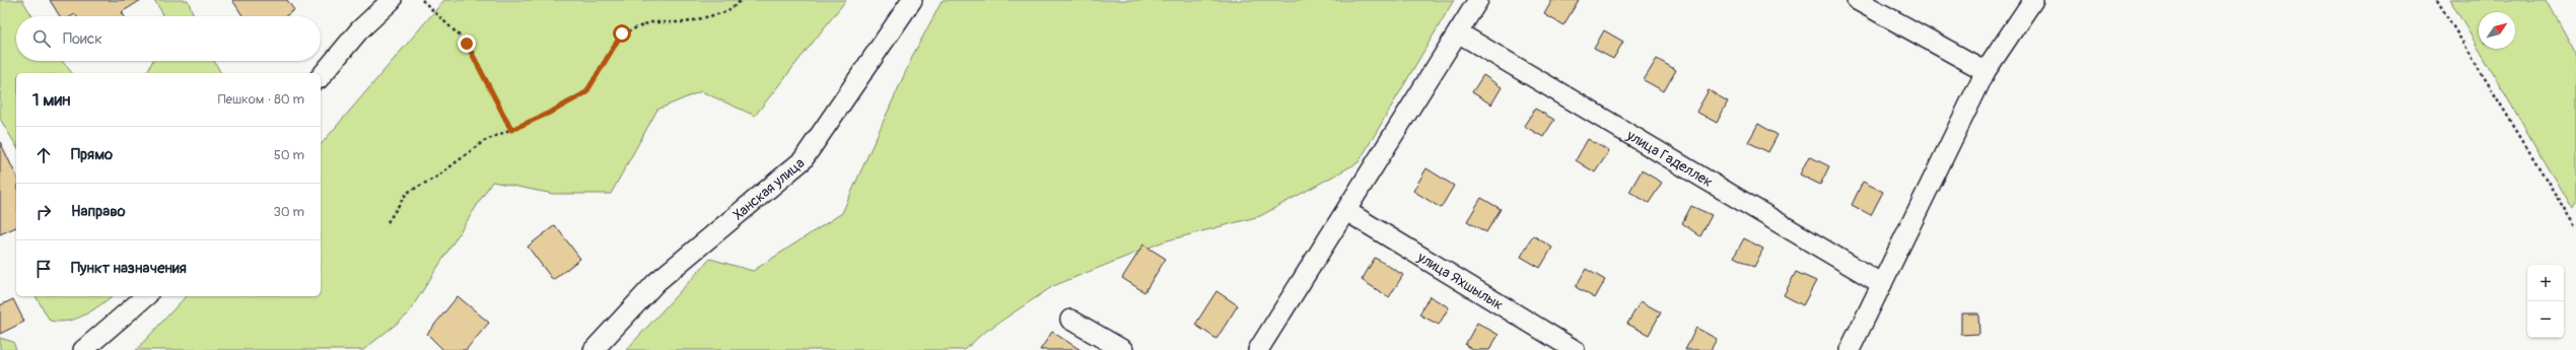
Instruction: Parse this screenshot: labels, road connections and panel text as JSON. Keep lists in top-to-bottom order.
{
  "streets": {
    "street": ["улица Гаделлек", "Ханская улица", "улица Яхшылык"]
  },
  "north": "top right",
  "page": {
    "search": "Поиск",
    "heading": ["1 мин", "Пешком · 80 m"],
    "list": [
      ["Прямо", "50 m"],
      ["Направо", "30 m"],
      "Пункт назначения"
    ],
    "map_buttons": ["+", "−"]
  }
}
